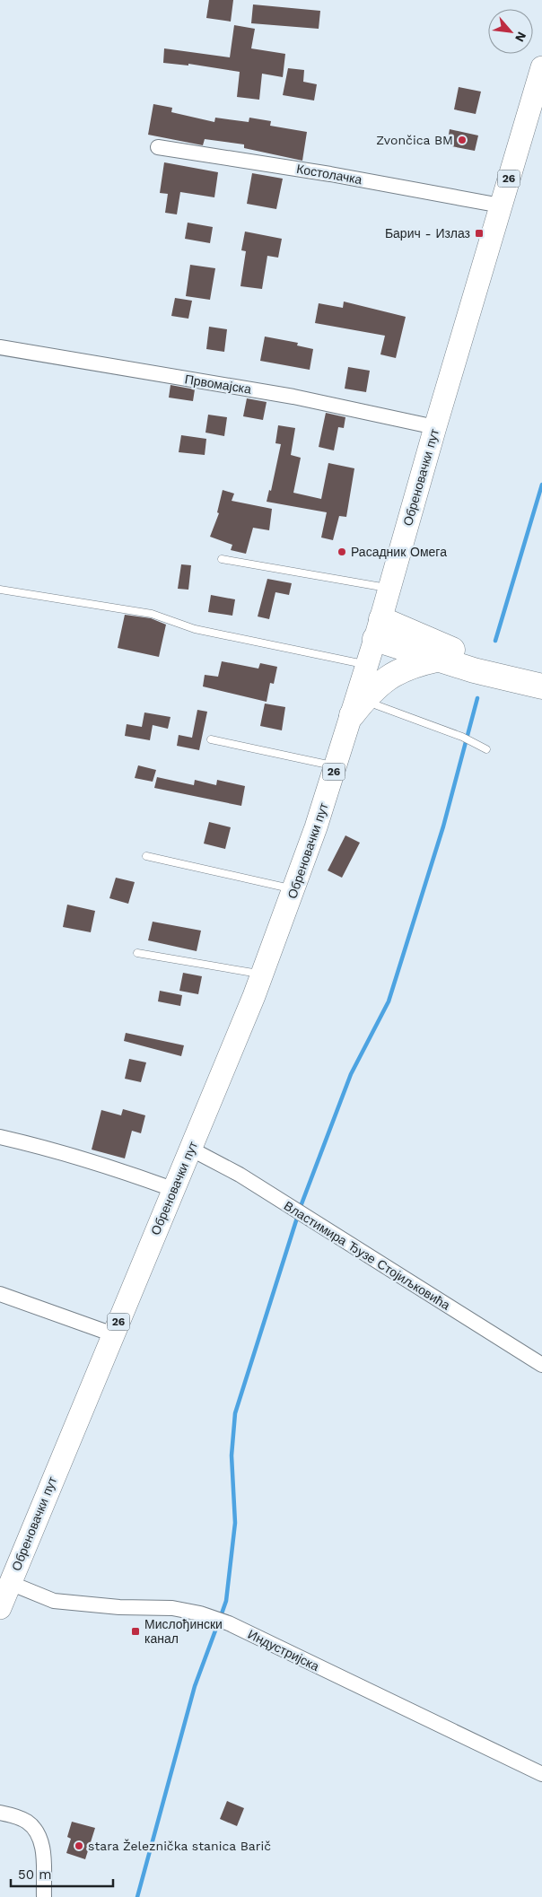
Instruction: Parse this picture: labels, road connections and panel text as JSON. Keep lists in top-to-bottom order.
{
  "streets": {
    "main road": ["26", "Обреновачки пут"],
    "street": [
      "Костолачка",
      "Првомајска",
      "Властимира Ђузе Стојиљковића",
      "Индустријска"
    ]
  },
  "crossings": [
    ["Костолачка", "Обреновачки пут"],
    ["Првомајска", "Обреновачки пут"],
    ["Обреновачки пут", "Властимира Ђузе Стојиљковића"],
    ["Обреновачки пут", "Индустријска"]
  ],
  "places": {
    "other": ["Zvončica BM", "Расадник Омега", "stara Železnička stanica Barič"],
    "transit": ["Барич - Излаз", "Мислођински канал"]
  },
  "scale_bar": "50 m",
  "north": "bottom right"
}
